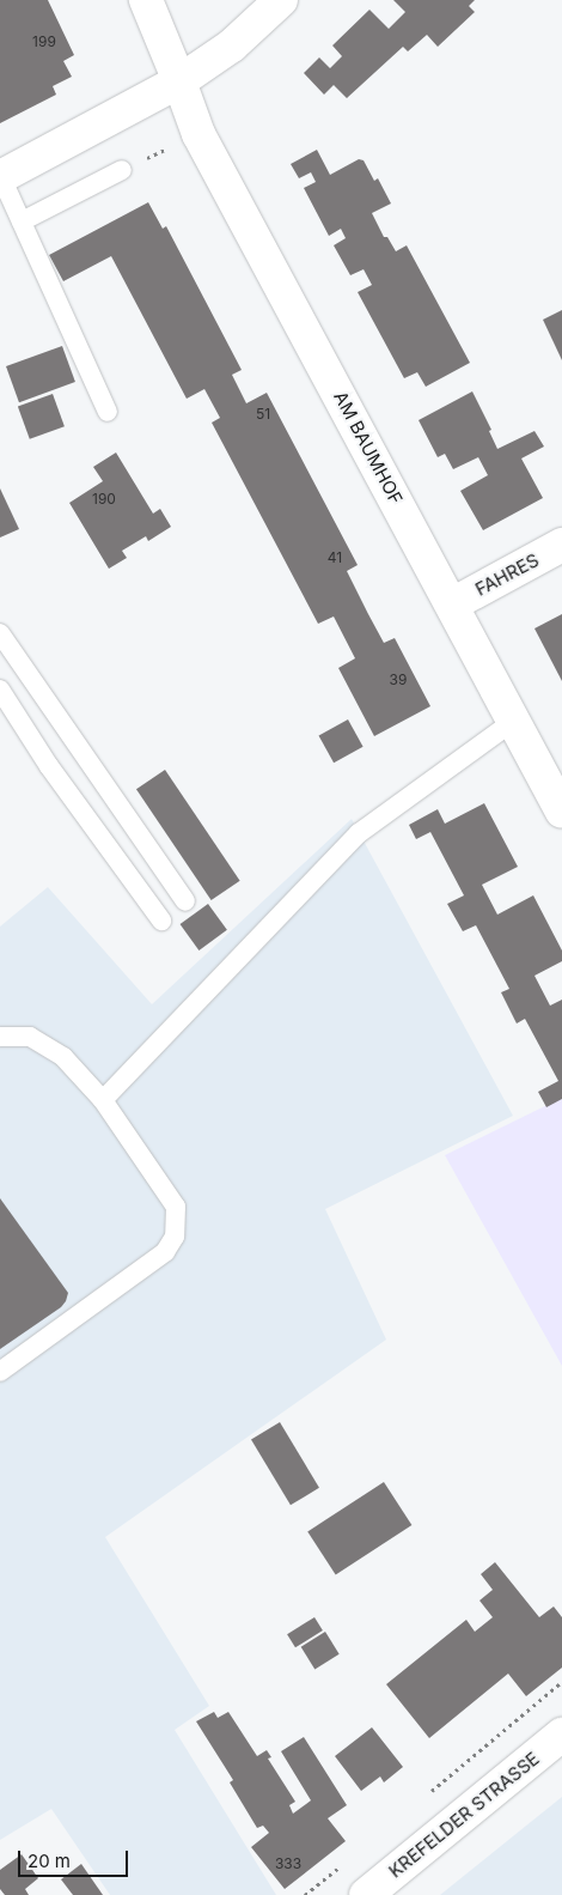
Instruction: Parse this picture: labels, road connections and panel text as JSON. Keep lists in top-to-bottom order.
{
  "streets": {
    "street": ["AM BAUMHOF", "FAHRES", "KREFELDER STRASSE"]
  },
  "crossings": [
    ["AM BAUMHOF", "FAHRES"]
  ],
  "house_numbers": [
    "199",
    "51",
    "190",
    "41",
    "39",
    "333"
  ],
  "scale_bar": "20 m"
}
